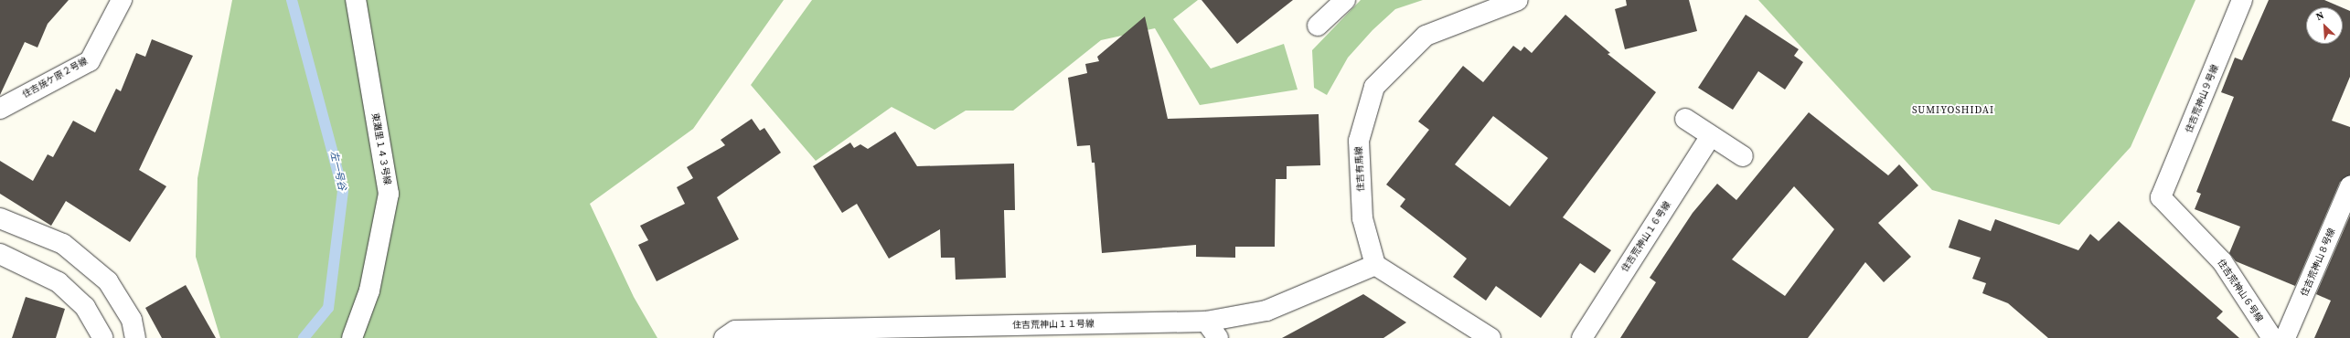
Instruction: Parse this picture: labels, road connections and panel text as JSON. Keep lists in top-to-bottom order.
{
  "streets": {
    "street": [
      "住吉焼ケ原２号線",
      "住吉荒神山９号線",
      "東灘里１４３号線",
      "住吉有馬線",
      "住吉荒神山１６号線",
      "住吉荒神山８号線",
      "住吉荒神山６号線",
      "住吉荒神山１１号線"
    ]
  },
  "crossings": [
    ["住吉荒神山９号線", "住吉荒神山６号線"],
    ["住吉有馬線", "住吉荒神山１１号線"]
  ],
  "districts": ["SUMIYOSHIDAI"],
  "water": ["左一号谷"],
  "north": "top left"
}
